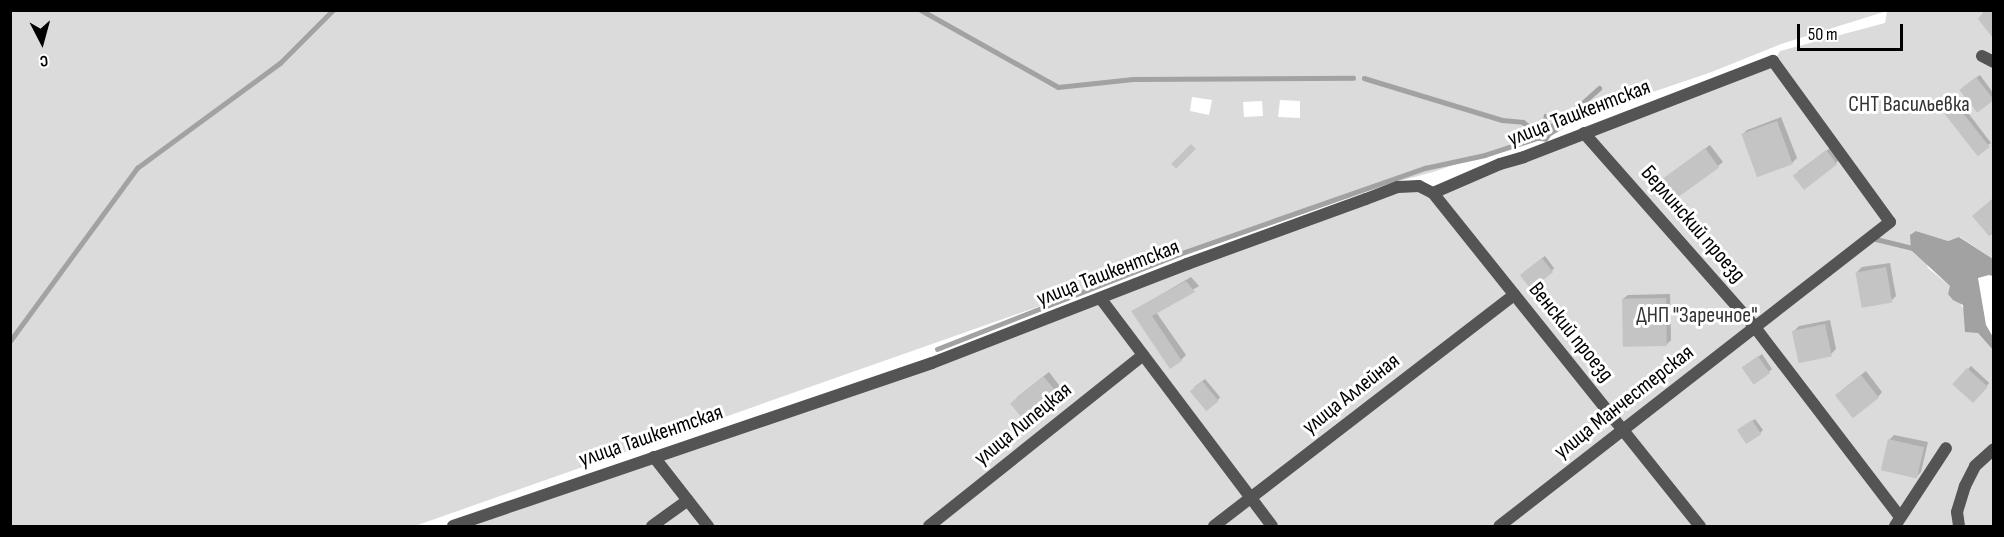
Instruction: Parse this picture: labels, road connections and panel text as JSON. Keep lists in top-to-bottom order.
{
  "streets": {
    "street": [
      "улица Ташкентская",
      "Берлинский проезд",
      "Венский проезд",
      "улица Аллейная",
      "улица Манчестерская",
      "улица Липецкая"
    ]
  },
  "crossings": [
    ["улица Ташкентская", "Берлинский проезд"],
    ["улица Ташкентская", "Венский проезд"],
    ["улица Ташкентская", "улица Манчестерская"],
    ["Берлинский проезд", "улица Манчестерская"],
    ["Венский проезд", "улица Аллейная"],
    ["Венский проезд", "улица Манчестерская"]
  ],
  "parks": ["СНТ Васильевка", "ДНП \"Заречное\""],
  "scale_bar": "50 m",
  "north": "bottom"
}
